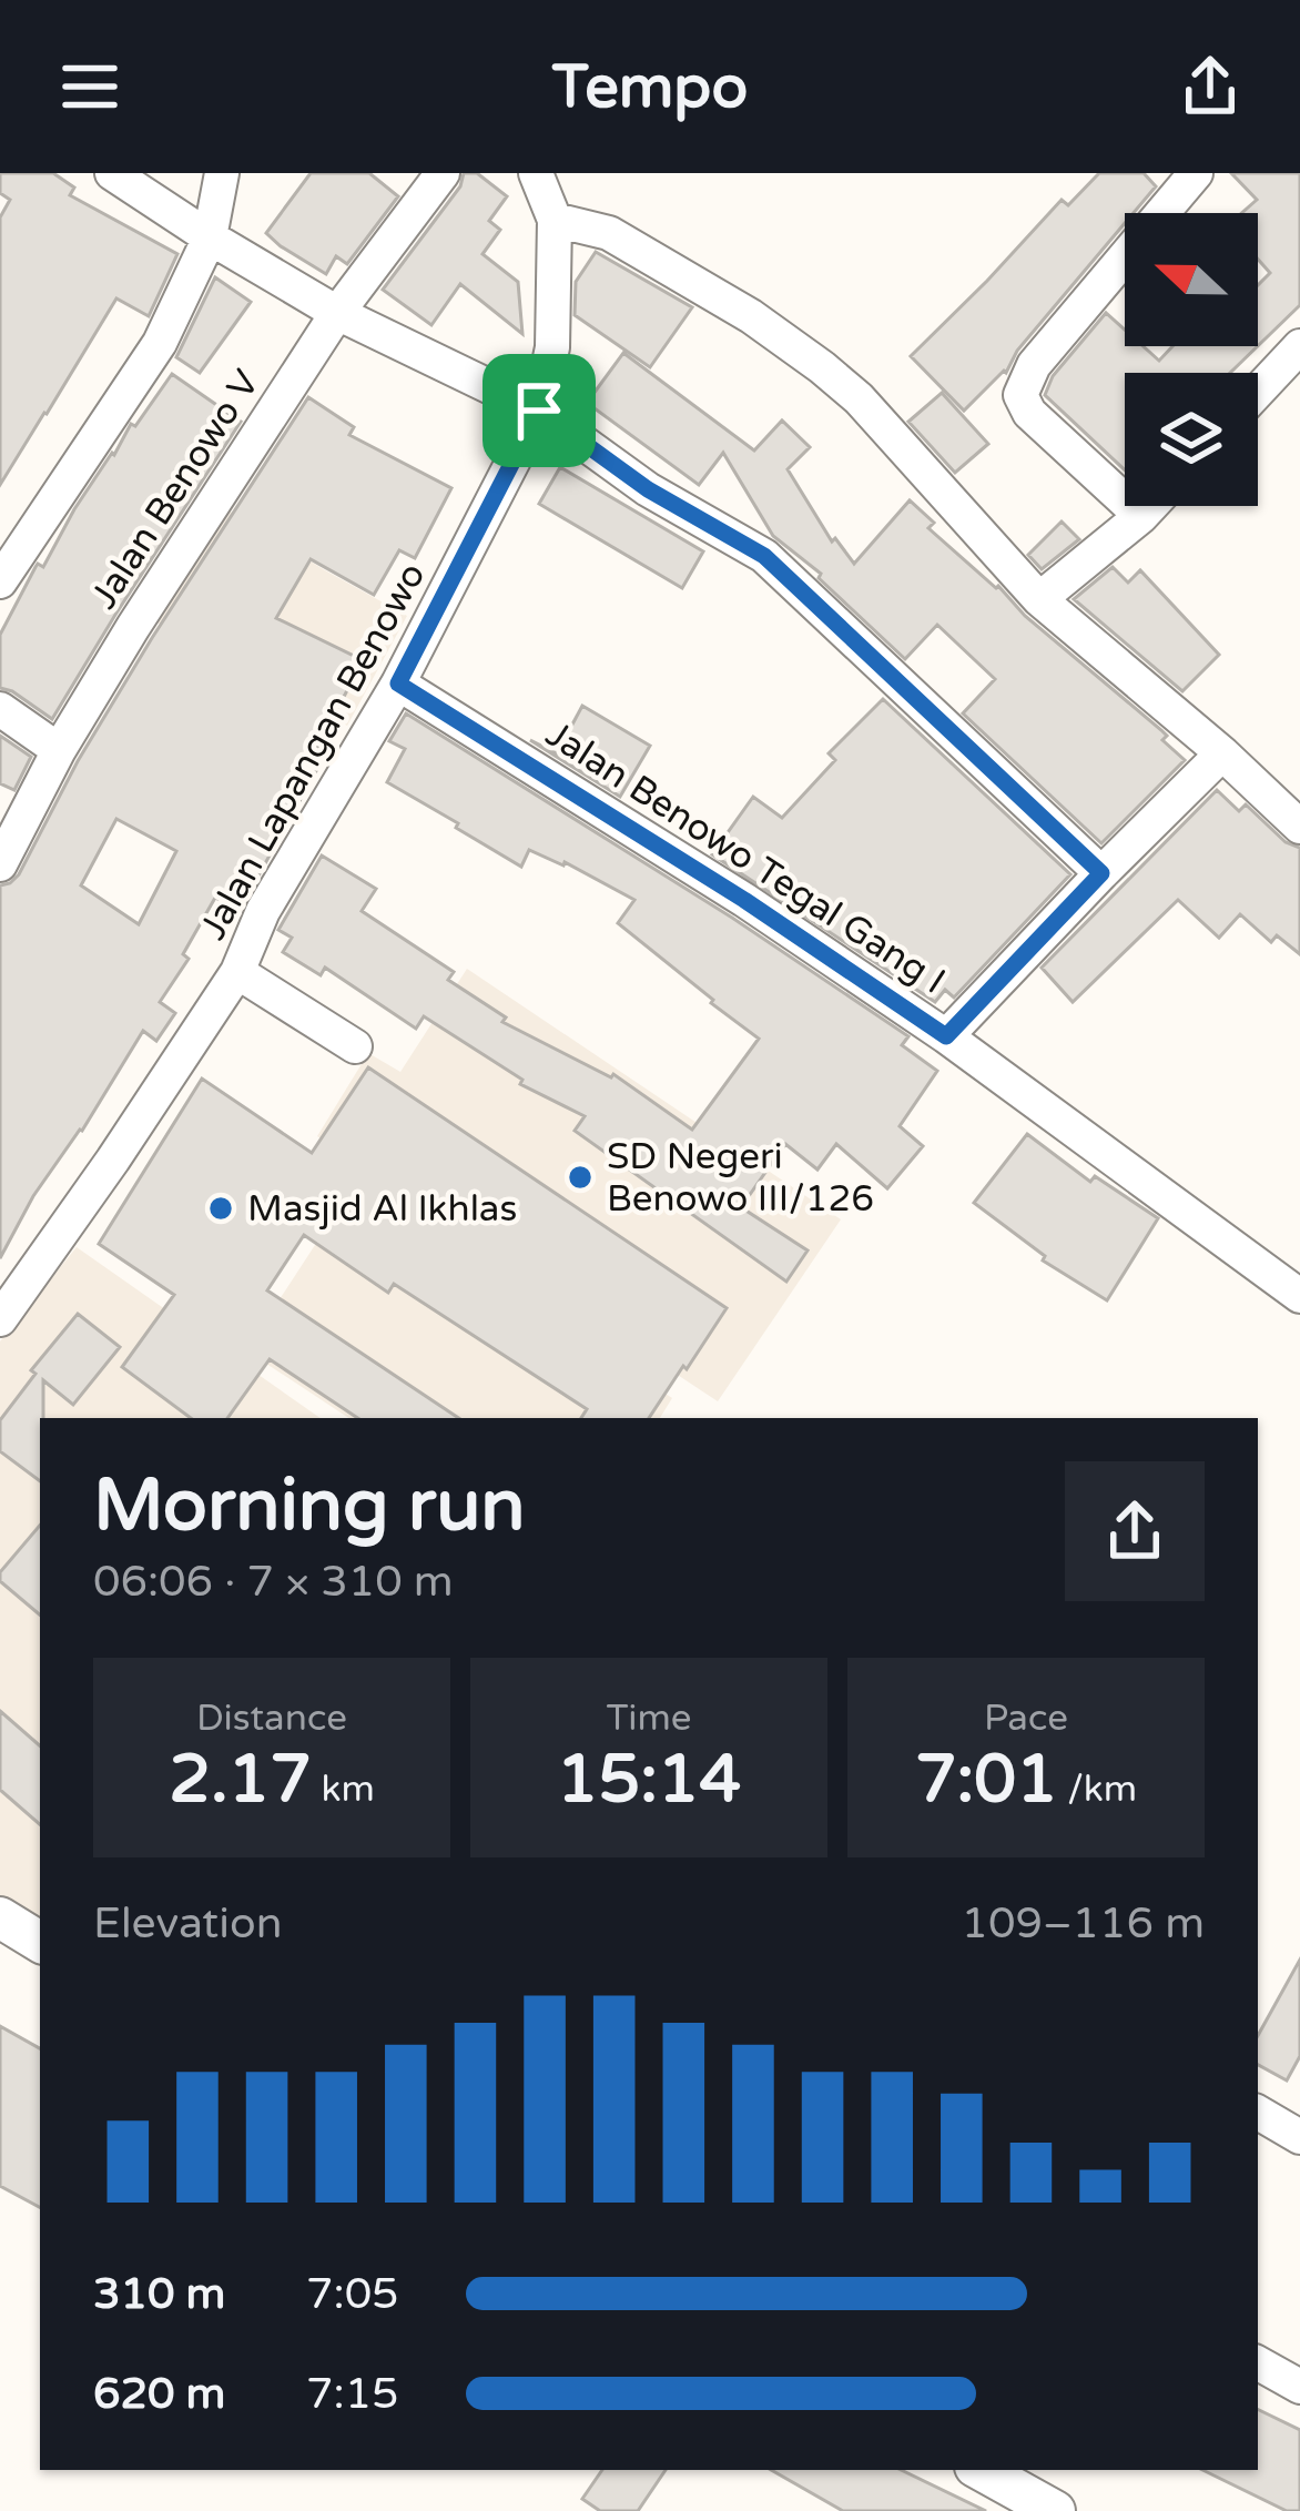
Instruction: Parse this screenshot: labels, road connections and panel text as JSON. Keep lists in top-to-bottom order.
{
  "streets": {
    "street": ["Jalan Benowo V", "Jalan Lapangan Benowo", "Jalan Benowo Tegal Gang I"]
  },
  "crossings": [
    ["Jalan Lapangan Benowo", "Jalan Benowo Tegal Gang I"]
  ],
  "places": ["SD Negeri Benowo III/126", "Masjid Al Ikhlas"],
  "north": "left",
  "page": {
    "header": "Tempo",
    "heading": ["Morning run", "06:06 · 7 × 310 m"],
    "stats": [
      ["Distance", "2.17 km"],
      ["Time", "15:14"],
      ["Pace", "7:01 /km"]
    ],
    "chart": ["Elevation", "109–116 m"],
    "list": [
      {
        "name": "310 m",
        "note": "7:05"
      },
      {
        "name": "620 m",
        "note": "7:15"
      }
    ]
  }
}
